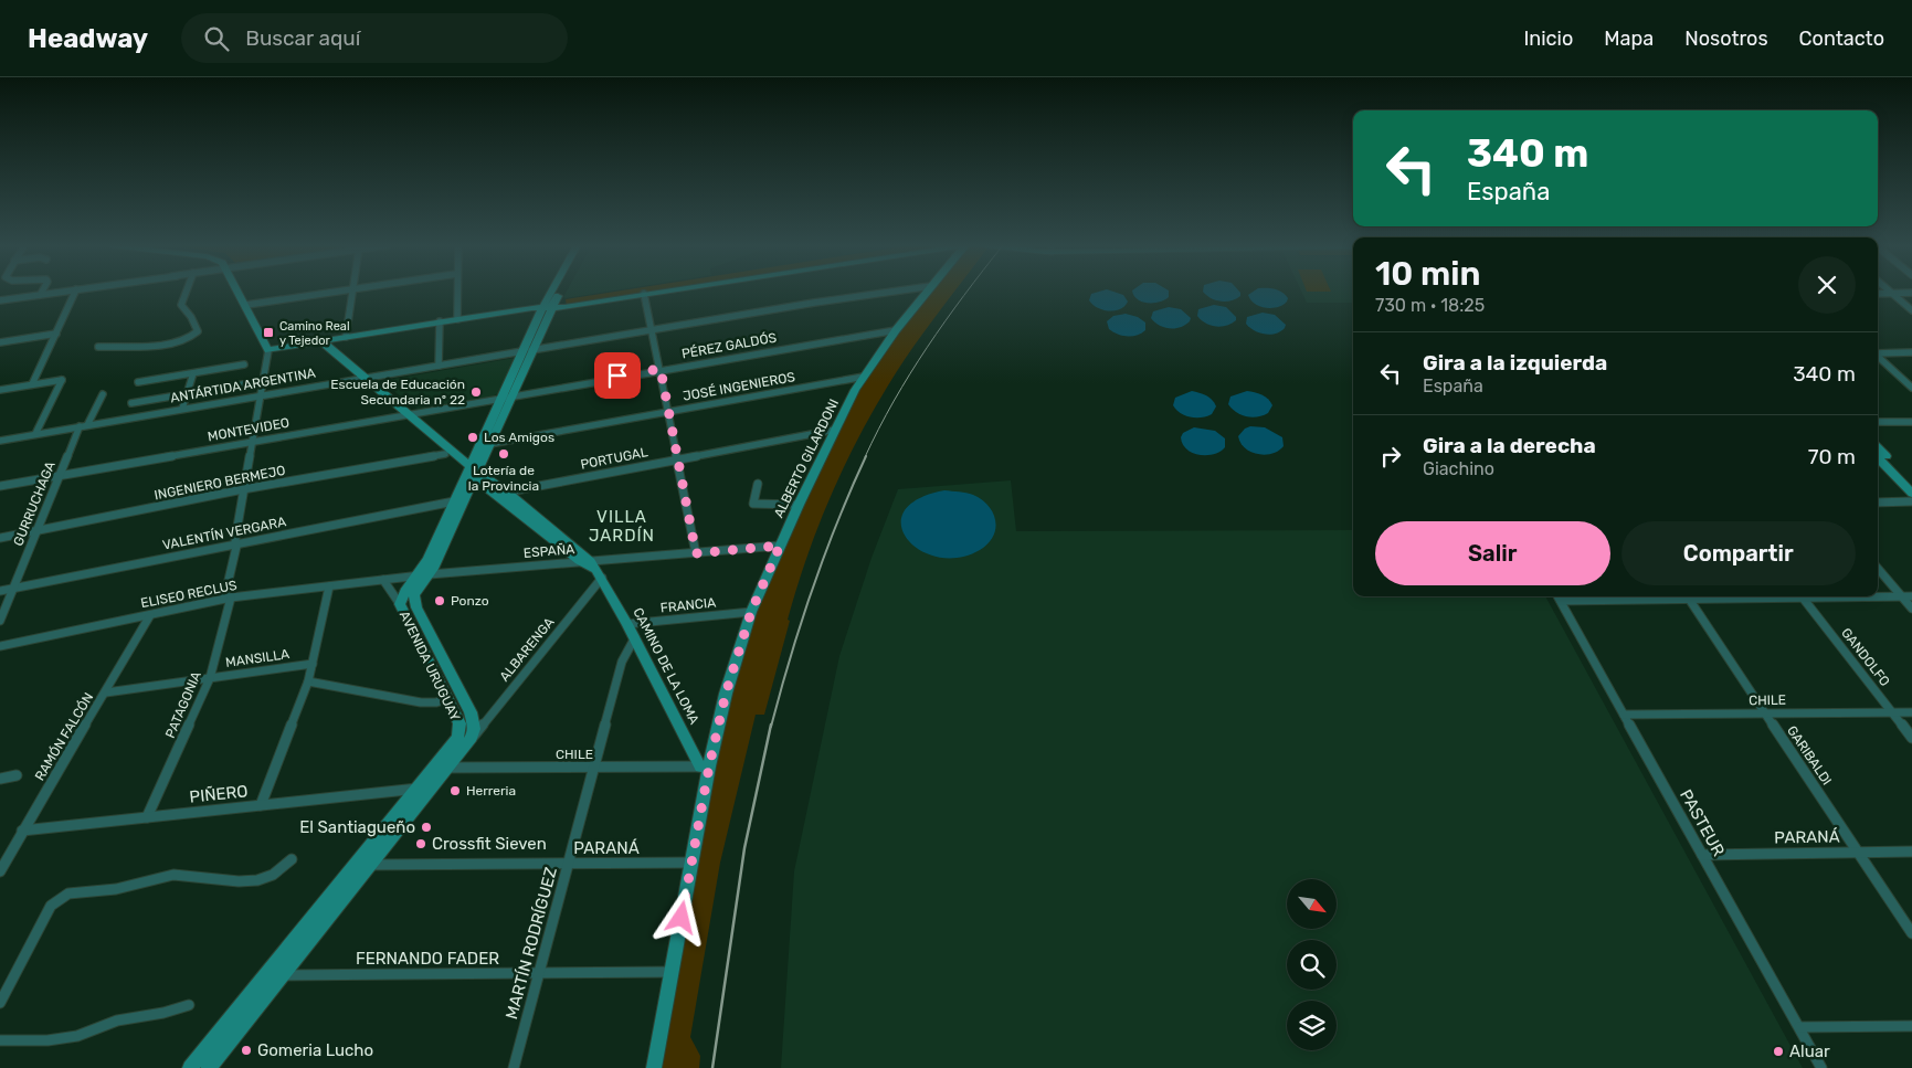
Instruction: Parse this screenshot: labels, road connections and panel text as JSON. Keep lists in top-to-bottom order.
{
  "streets": {
    "main road": ["ALBERTO GILARDONI", "AVENIDA URUGUAY", "CAMINO DE LA LOMA"],
    "street": [
      "PÉREZ GALDÓS",
      "ANTÁRTIDA ARGENTINA",
      "JOSÉ INGENIEROS",
      "MONTEVIDEO",
      "PORTUGAL",
      "INGENIERO BERMEJO",
      "GURRUCHAGA",
      "VALENTÍN VERGARA",
      "ESPAÑA",
      "ELISEO RECLUS",
      "FRANCIA",
      "ALBARENGA",
      "GANDOLFO",
      "MANSILLA",
      "CHILE",
      "PATAGONIA",
      "RAMÓN FALCÓN",
      "GARIBALDI",
      "PIÑERO",
      "PASTEUR",
      "PARANÁ",
      "MARTÍN RODRÍGUEZ",
      "FERNANDO FADER"
    ]
  },
  "crossings": [
    ["PÉREZ GALDÓS", "MONTEVIDEO"],
    ["PÉREZ GALDÓS", "ALBERTO GILARDONI"],
    ["PÉREZ GALDÓS", "AVENIDA URUGUAY"],
    ["ANTÁRTIDA ARGENTINA", "GURRUCHAGA"],
    ["ANTÁRTIDA ARGENTINA", "AVENIDA URUGUAY"],
    ["ANTÁRTIDA ARGENTINA", "PATAGONIA"],
    ["JOSÉ INGENIEROS", "ALBERTO GILARDONI"],
    ["JOSÉ INGENIEROS", "AVENIDA URUGUAY"],
    ["MONTEVIDEO", "GURRUCHAGA"],
    ["MONTEVIDEO", "AVENIDA URUGUAY"],
    ["MONTEVIDEO", "PATAGONIA"],
    ["PORTUGAL", "ALBERTO GILARDONI"],
    ["PORTUGAL", "CAMINO DE LA LOMA"],
    ["ALBERTO GILARDONI", "ESPAÑA"],
    ["ALBERTO GILARDONI", "FRANCIA"],
    ["ALBERTO GILARDONI", "CAMINO DE LA LOMA"],
    ["ALBERTO GILARDONI", "CHILE"],
    ["ALBERTO GILARDONI", "PARANÁ"],
    ["ALBERTO GILARDONI", "FERNANDO FADER"],
    ["INGENIERO BERMEJO", "GURRUCHAGA"],
    ["INGENIERO BERMEJO", "PATAGONIA"],
    ["GURRUCHAGA", "VALENTÍN VERGARA"],
    ["VALENTÍN VERGARA", "AVENIDA URUGUAY"],
    ["VALENTÍN VERGARA", "PATAGONIA"],
    ["ESPAÑA", "ELISEO RECLUS"],
    ["ESPAÑA", "ALBARENGA"],
    ["ESPAÑA", "AVENIDA URUGUAY"],
    ["ESPAÑA", "CAMINO DE LA LOMA"],
    ["ELISEO RECLUS", "AVENIDA URUGUAY"],
    ["ELISEO RECLUS", "PATAGONIA"],
    ["ELISEO RECLUS", "RAMÓN FALCÓN"],
    ["FRANCIA", "CAMINO DE LA LOMA"],
    ["ALBARENGA", "AVENIDA URUGUAY"],
    ["ALBARENGA", "CAMINO DE LA LOMA"],
    ["GANDOLFO", "CHILE"],
    ["MANSILLA", "PATAGONIA"],
    ["MANSILLA", "RAMÓN FALCÓN"],
    ["AVENIDA URUGUAY", "CAMINO DE LA LOMA"],
    ["AVENIDA URUGUAY", "CHILE"],
    ["AVENIDA URUGUAY", "PIÑERO"],
    ["AVENIDA URUGUAY", "PARANÁ"],
    ["AVENIDA URUGUAY", "FERNANDO FADER"],
    ["CAMINO DE LA LOMA", "CHILE"],
    ["CAMINO DE LA LOMA", "MARTÍN RODRÍGUEZ"],
    ["CHILE", "GARIBALDI"],
    ["CHILE", "PASTEUR"],
    ["CHILE", "MARTÍN RODRÍGUEZ"],
    ["PATAGONIA", "PIÑERO"],
    ["RAMÓN FALCÓN", "PIÑERO"],
    ["GARIBALDI", "PARANÁ"],
    ["PASTEUR", "PARANÁ"],
    ["PARANÁ", "MARTÍN RODRÍGUEZ"],
    ["MARTÍN RODRÍGUEZ", "FERNANDO FADER"]
  ],
  "districts": ["VILLA JARDÍN"],
  "places": {
    "transit": ["Camino Real y Tejedor"],
    "other": [
      "Escuela de Educación Secundaria nº 22",
      "Los Amigos",
      "Lotería de la Provincia",
      "Ponzo",
      "Herreria",
      "El Santiagueño",
      "Crossfit Sieven",
      "Gomeria Lucho",
      "Aluar"
    ]
  },
  "north": "bottom right",
  "page": {
    "header": "Headway",
    "search": "Buscar aquí",
    "nav": [
      "Inicio",
      "Mapa",
      "Nosotros",
      "Contacto"
    ],
    "turn": ["340 m", "España"],
    "heading": ["10 min", "730 m · 18:25"],
    "list": [
      {
        "name": "Gira a la izquierda",
        "note": "España",
        "value": "340 m"
      },
      {
        "name": "Gira a la derecha",
        "note": "Giachino",
        "value": "70 m"
      }
    ],
    "buttons": ["Salir", "Compartir"]
  }
}
